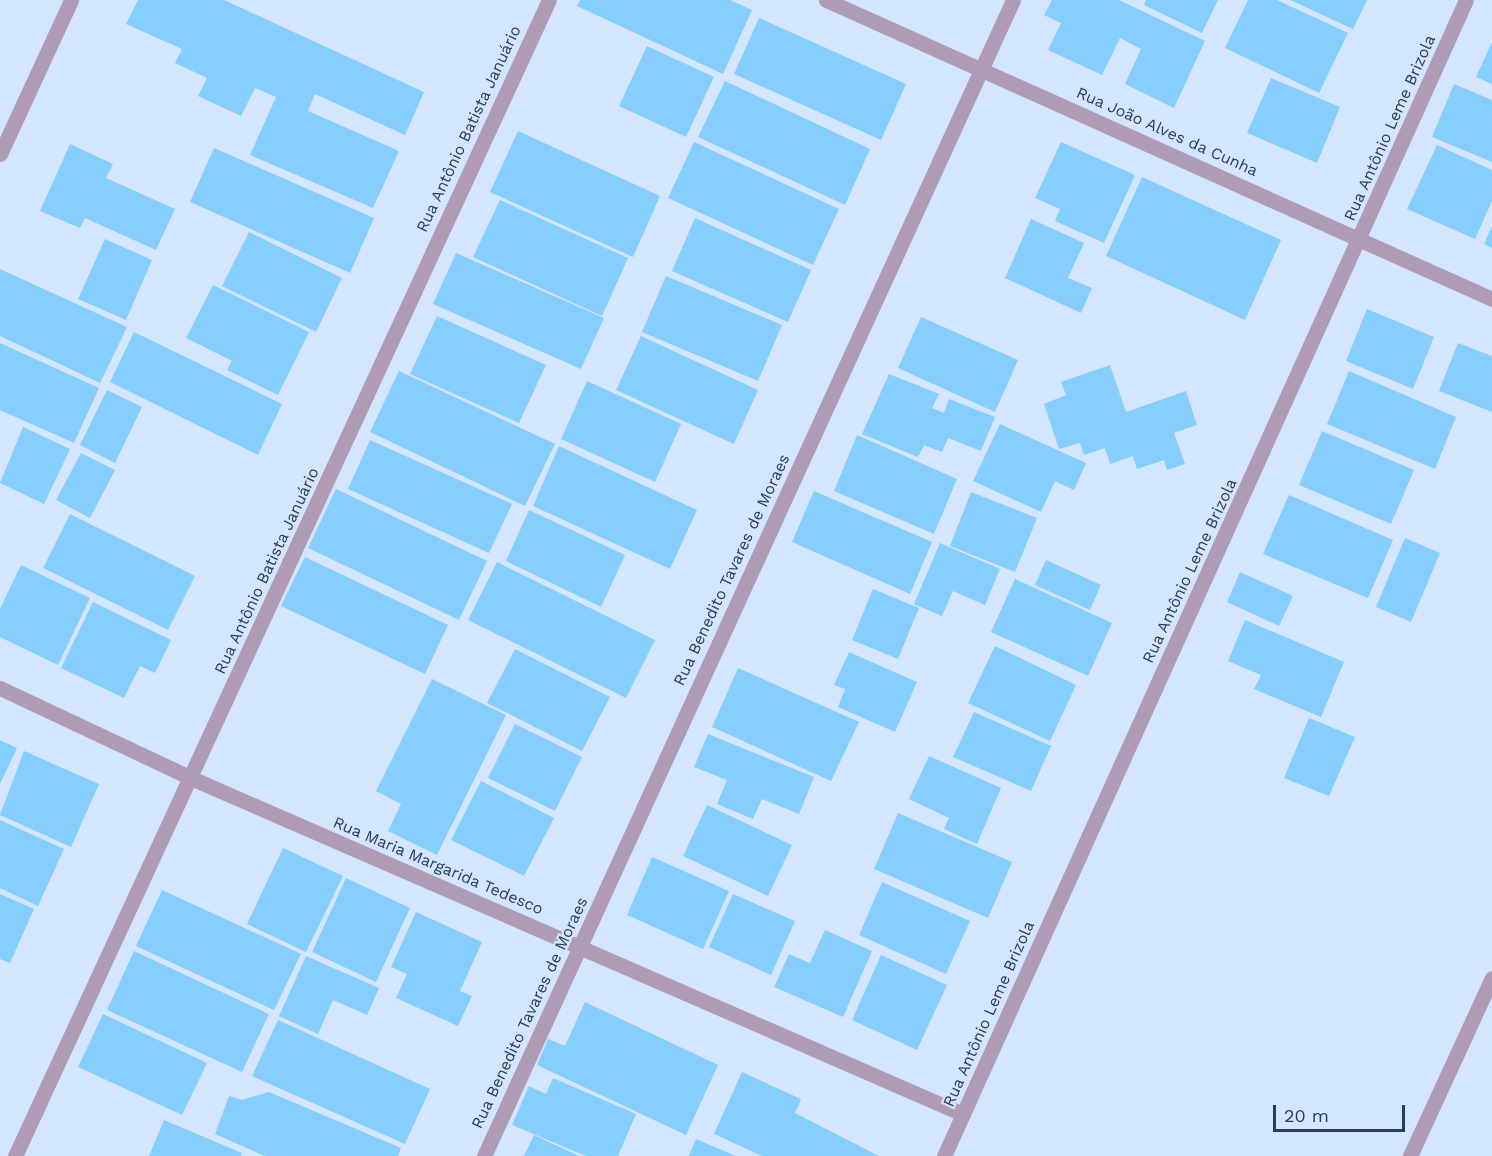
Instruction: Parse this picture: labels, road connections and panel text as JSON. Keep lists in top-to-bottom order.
{
  "streets": {
    "street": [
      "Rua Antônio Leme Brizola",
      "Rua Antônio Batista Januário",
      "Rua João Alves da Cunha",
      "Rua Benedito Tavares de Moraes",
      "Rua Maria Margarida Tedesco"
    ]
  },
  "crossings": [
    ["Rua Antônio Leme Brizola", "Rua João Alves da Cunha"],
    ["Rua Antônio Leme Brizola", "Rua Maria Margarida Tedesco"],
    ["Rua Antônio Batista Januário", "Rua Maria Margarida Tedesco"],
    ["Rua João Alves da Cunha", "Rua Benedito Tavares de Moraes"],
    ["Rua Benedito Tavares de Moraes", "Rua Maria Margarida Tedesco"]
  ],
  "scale_bar": "20 m"
}
